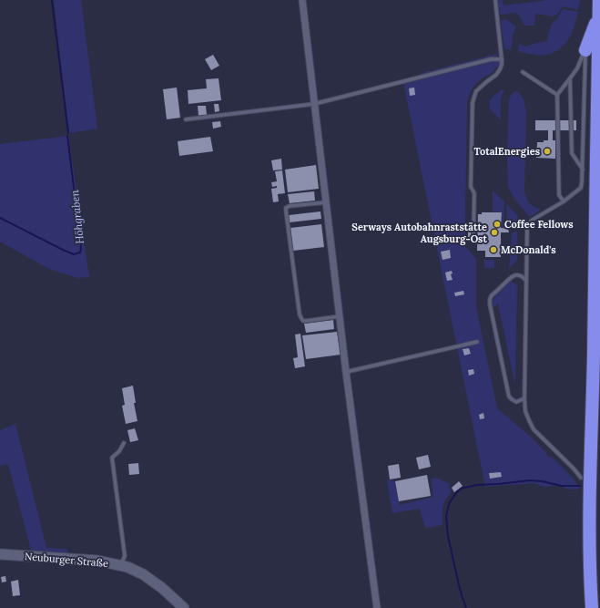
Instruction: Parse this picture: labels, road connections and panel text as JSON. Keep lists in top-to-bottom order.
{
  "streets": {
    "street": ["Neuburger Straße"]
  },
  "water": ["Höhgraben"],
  "places": [
    "TotalEnergies",
    "Coffee Fellows",
    "Serways Autobahnraststätte Augsburg-Ost",
    "McDonald's"
  ]
}
